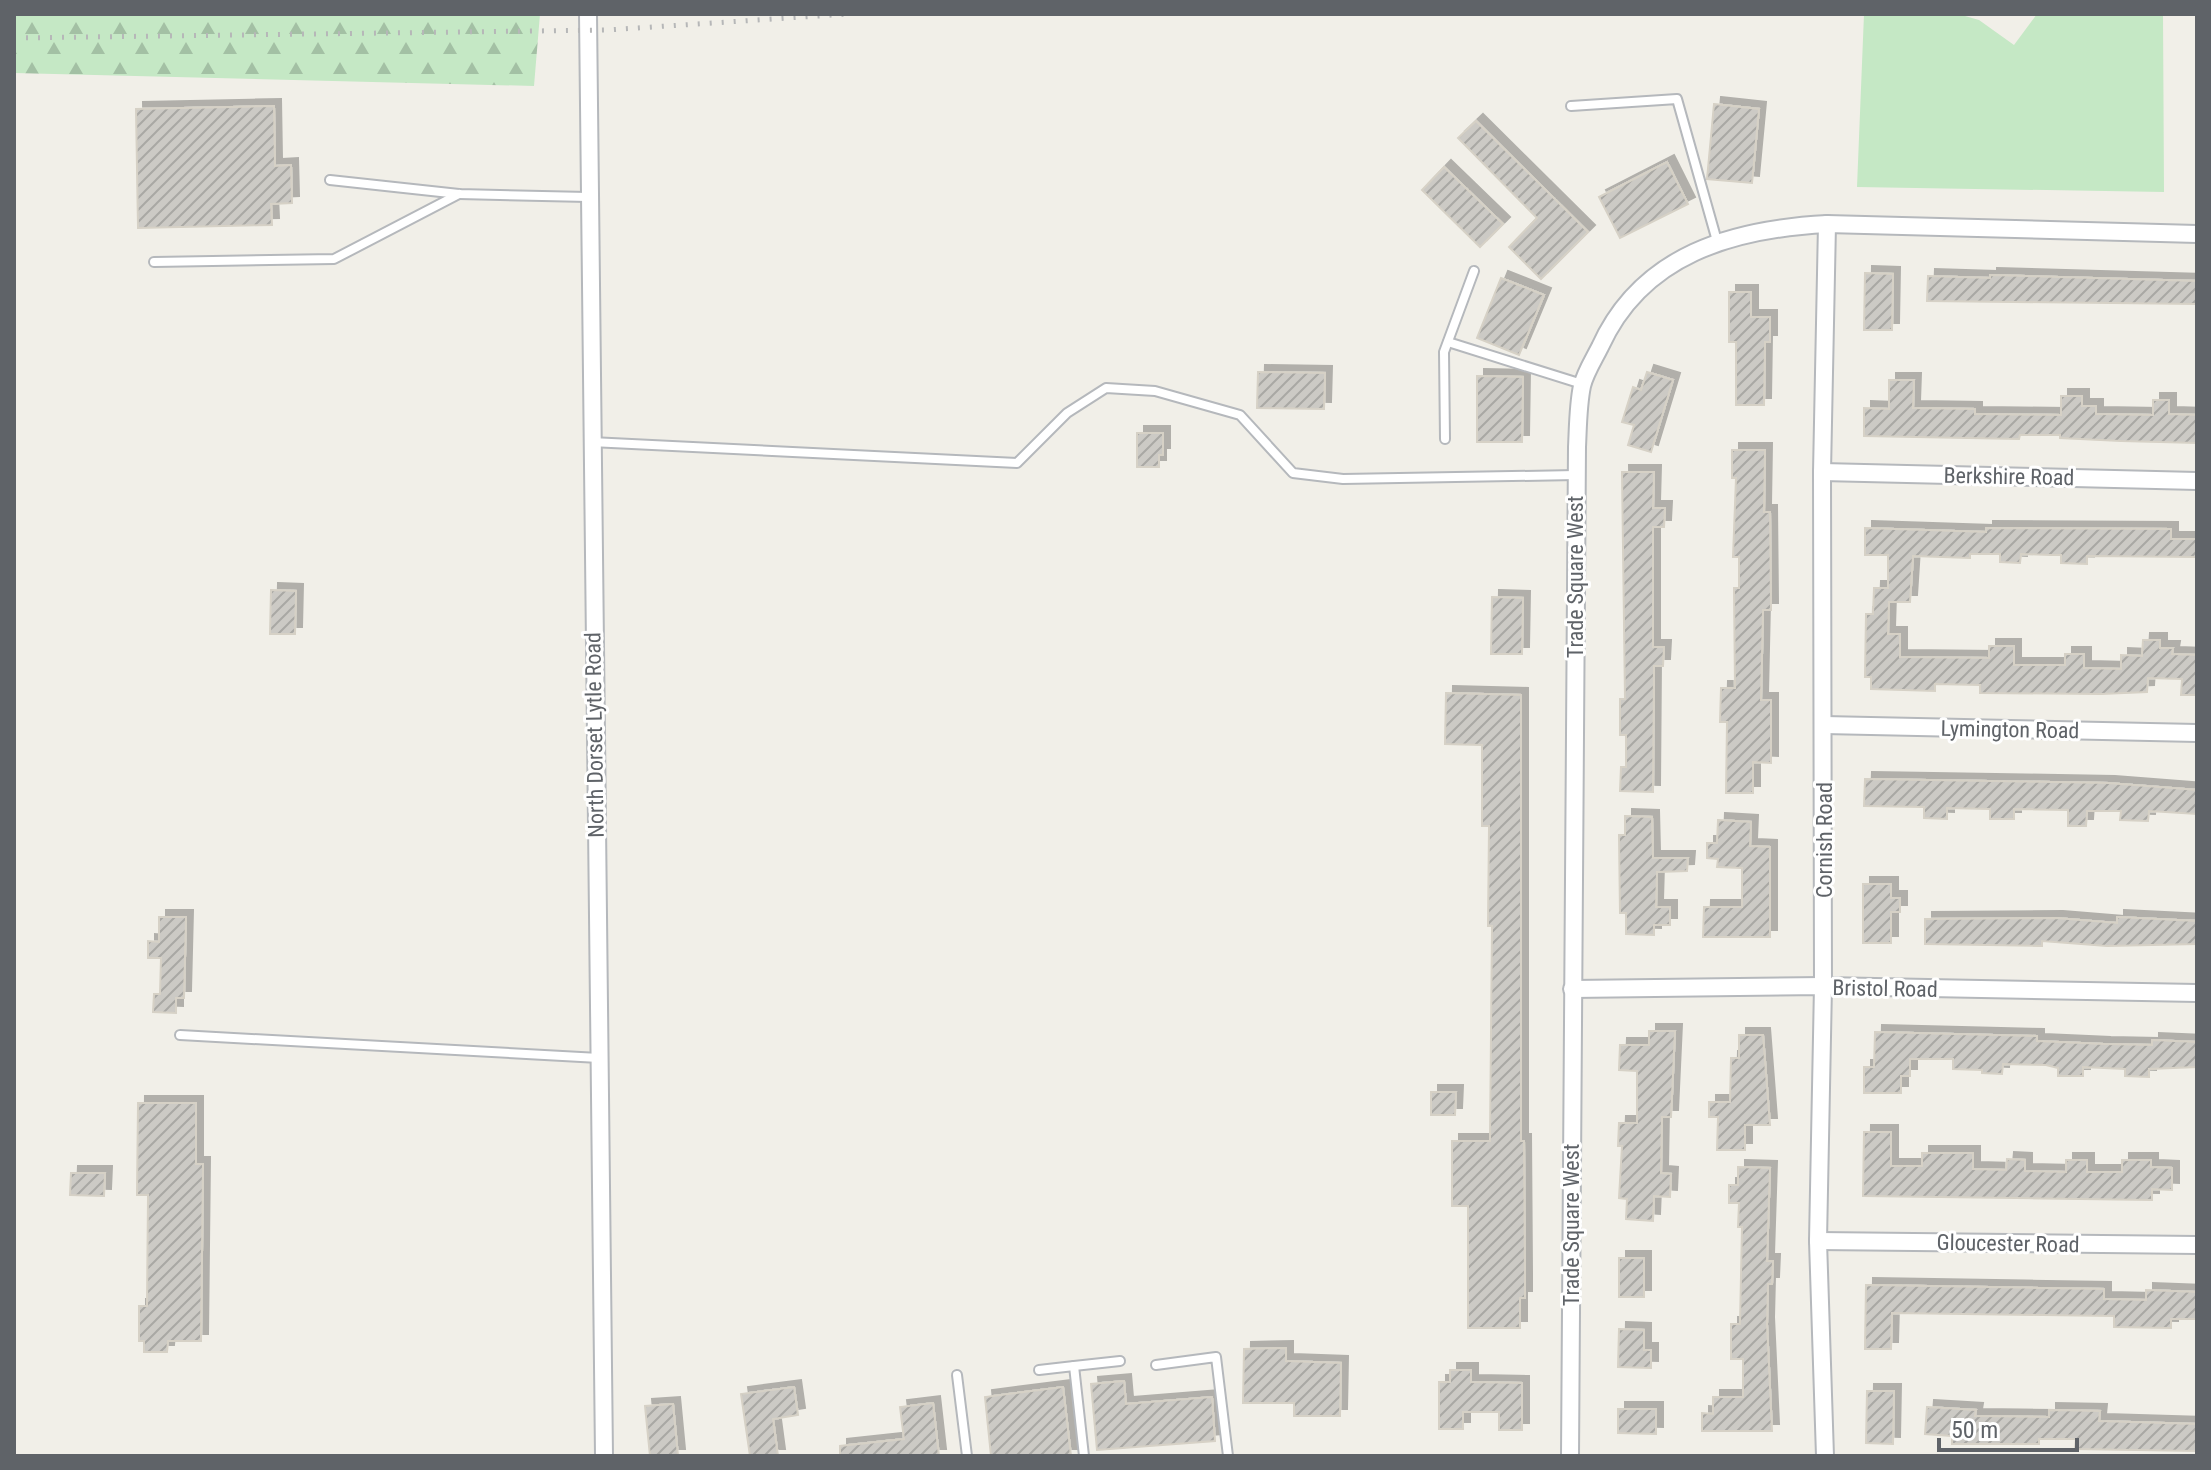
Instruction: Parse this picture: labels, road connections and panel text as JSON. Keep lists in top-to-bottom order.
{
  "streets": {
    "street": [
      "Berkshire Road",
      "Trade Square West",
      "Lymington Road",
      "North Dorset Lytle Road",
      "Cornish Road",
      "Bristol Road",
      "Gloucester Road"
    ]
  },
  "crossings": [
    ["Berkshire Road", "Cornish Road"],
    ["Trade Square West", "Cornish Road"],
    ["Trade Square West", "Bristol Road"],
    ["Lymington Road", "Cornish Road"],
    ["Cornish Road", "Bristol Road"],
    ["Cornish Road", "Gloucester Road"]
  ],
  "scale_bar": "50 m"
}
